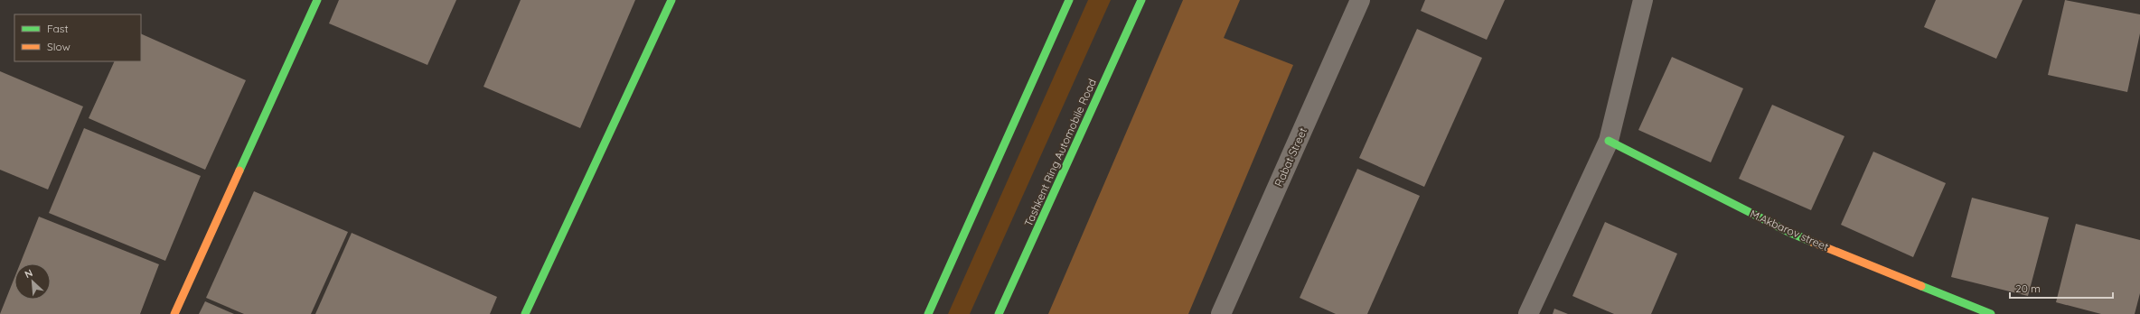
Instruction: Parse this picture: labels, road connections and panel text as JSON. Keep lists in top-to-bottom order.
{
  "streets": {
    "main road": ["Tashkent Ring Automobile Road", "M.Akbarov street"],
    "street": ["Rabat Street"]
  },
  "legend": ["Fast", "Slow"],
  "scale_bar": "20 m",
  "north": "top left"
}
